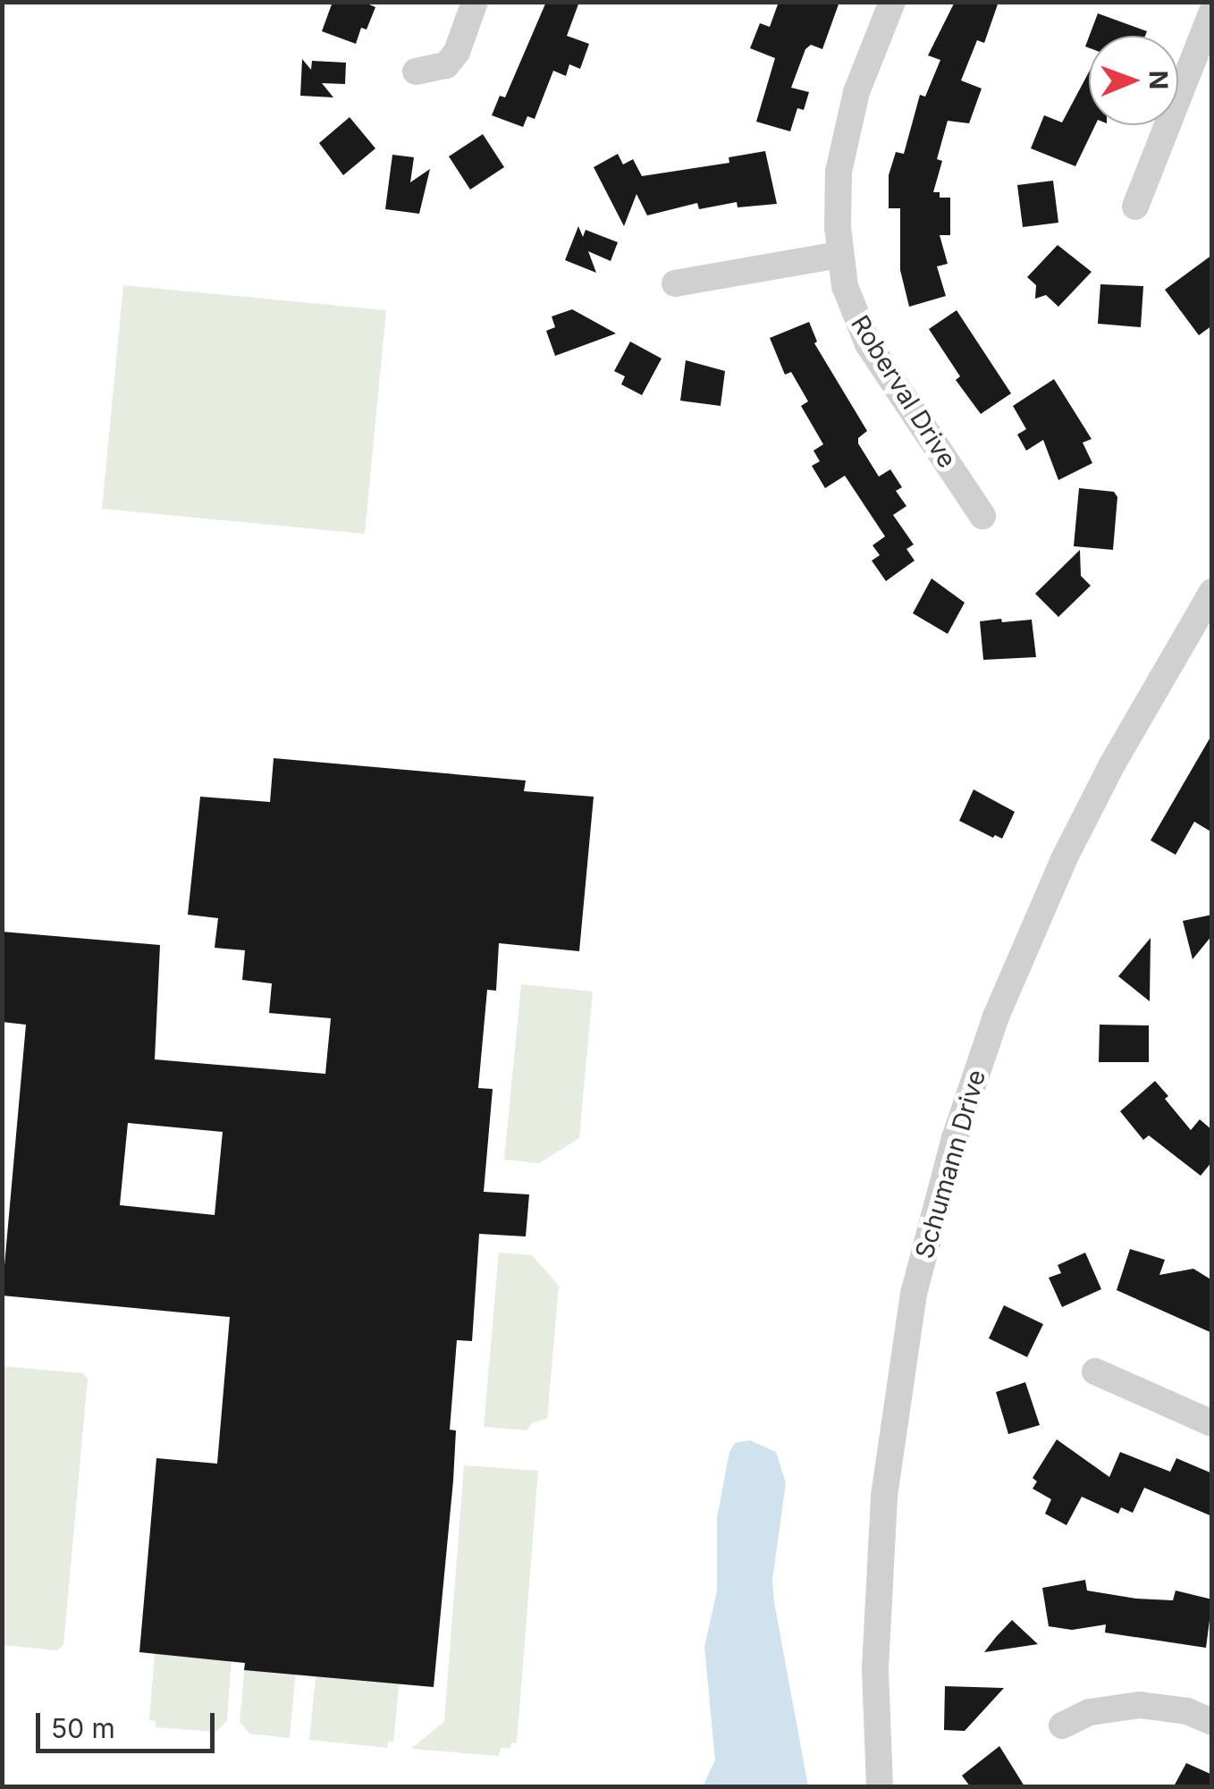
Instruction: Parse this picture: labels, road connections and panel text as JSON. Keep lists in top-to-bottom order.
{
  "streets": {
    "street": ["Roberval Drive", "Schumann Drive"]
  },
  "scale_bar": "50 m",
  "north": "right"
}
